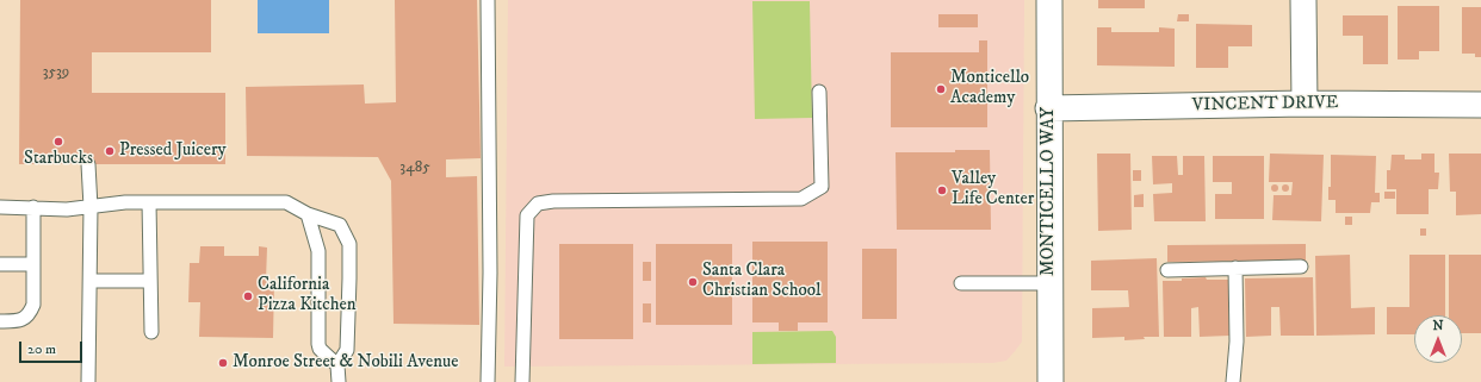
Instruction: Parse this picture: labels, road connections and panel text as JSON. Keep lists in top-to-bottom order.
{
  "streets": {
    "street": ["VINCENT DRIVE", "MONTICELLO WAY"]
  },
  "crossings": [
    ["VINCENT DRIVE", "MONTICELLO WAY"]
  ],
  "places": [
    "Monticello Academy",
    "Starbucks",
    "Pressed Juicery",
    "Valley Life Center",
    "Santa Clara Christian School",
    "California Pizza Kitchen",
    "Monroe Street & Nobili Avenue"
  ],
  "house_numbers": ["3539", "3485"],
  "scale_bar": "20 m",
  "north": "top"
}
